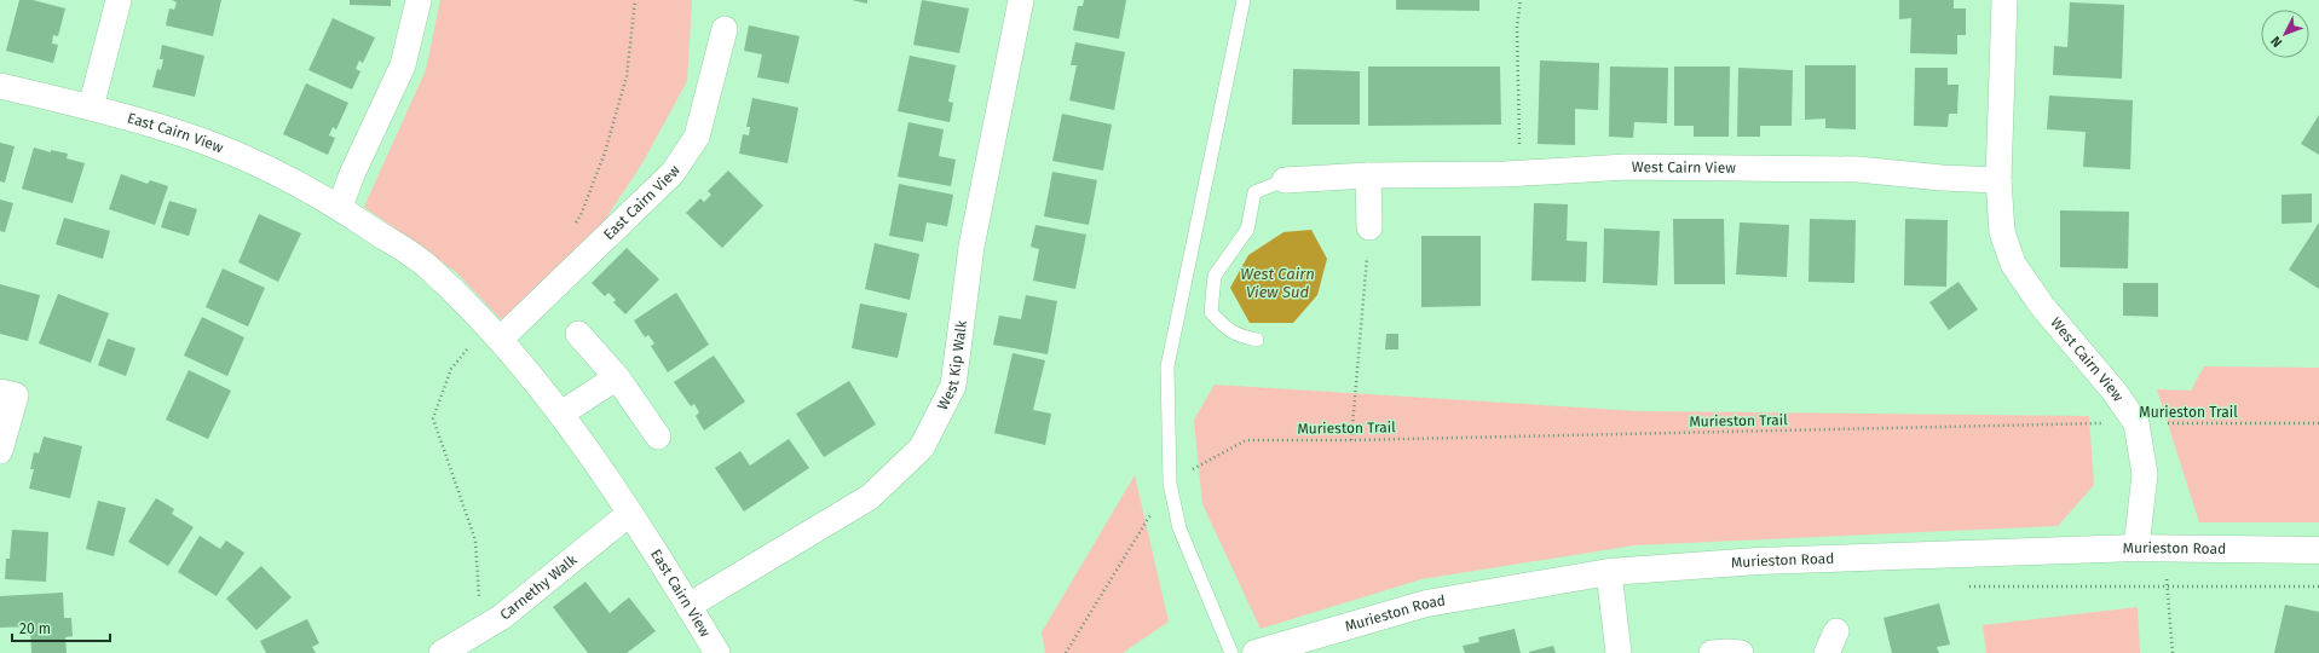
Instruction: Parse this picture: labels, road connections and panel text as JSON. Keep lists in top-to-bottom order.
{
  "streets": {
    "street": [
      "East Cairn View",
      "West Cairn View",
      "West Kip Walk",
      "Murieston Road",
      "Carnethy Walk"
    ],
    "path": ["Murieston Trail"]
  },
  "crossings": [
    ["East Cairn View", "West Kip Walk"],
    ["East Cairn View", "Carnethy Walk"],
    ["West Cairn View", "Murieston Trail"],
    ["West Cairn View", "Murieston Road"]
  ],
  "water": ["West Cairn View Sud"],
  "scale_bar": "20 m",
  "north": "bottom left"
}
